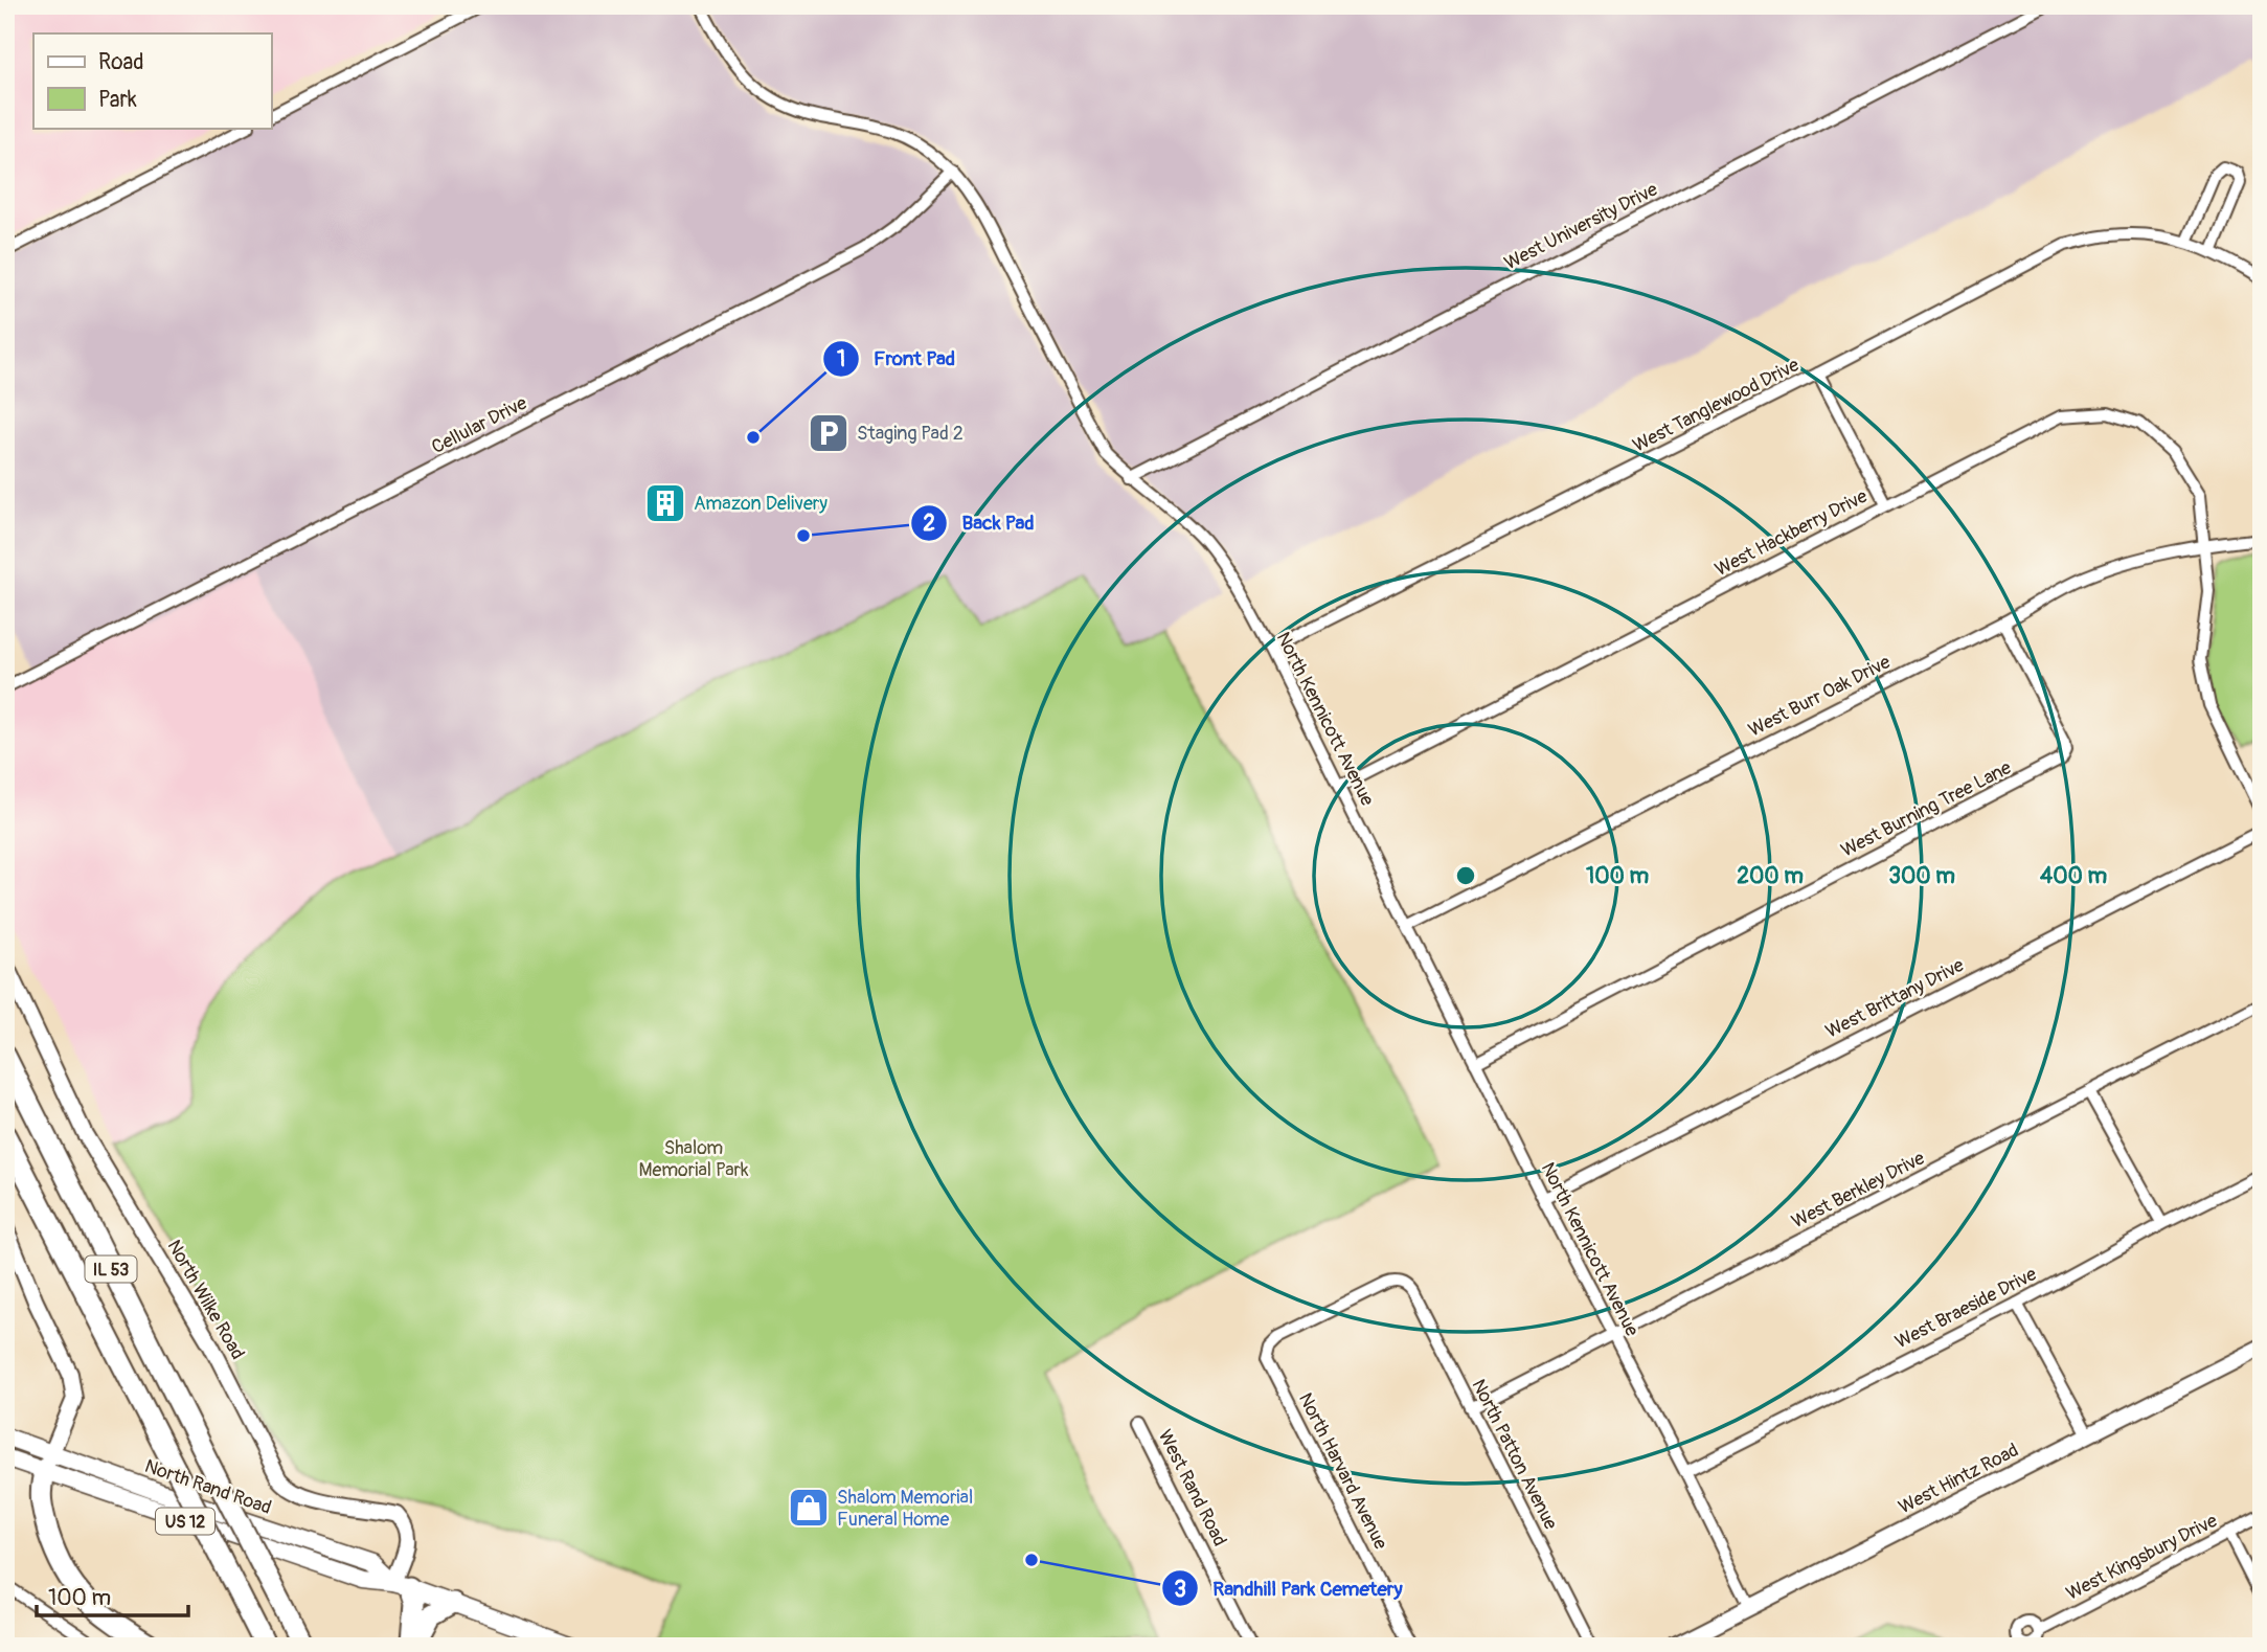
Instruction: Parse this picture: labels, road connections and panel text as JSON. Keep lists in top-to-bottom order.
{
  "streets": {
    "highway": ["IL 53"],
    "main road": ["US 12"],
    "street": [
      "West University Drive",
      "West Tanglewood Drive",
      "Cellular Drive",
      "West Hackberry Drive",
      "West Burr Oak Drive",
      "North Kennicott Avenue",
      "West Burning Tree Lane",
      "West Brittany Drive",
      "West Berkley Drive",
      "North Wilke Road",
      "West Braeside Drive",
      "North Patton Avenue",
      "North Harvard Avenue",
      "West Hintz Road",
      "West Rand Road",
      "West Kingsbury Drive"
    ]
  },
  "crossings": [
    ["West University Drive", "North Kennicott Avenue"],
    ["West Tanglewood Drive", "North Kennicott Avenue"],
    ["Cellular Drive", "North Kennicott Avenue"],
    ["West Hackberry Drive", "West Burr Oak Drive"],
    ["West Hackberry Drive", "North Kennicott Avenue"],
    ["West Burr Oak Drive", "North Kennicott Avenue"],
    ["West Burr Oak Drive", "West Burning Tree Lane"],
    ["North Kennicott Avenue", "West Burning Tree Lane"],
    ["North Kennicott Avenue", "West Brittany Drive"],
    ["North Kennicott Avenue", "West Berkley Drive"],
    ["North Kennicott Avenue", "West Braeside Drive"],
    ["North Kennicott Avenue", "West Hintz Road"],
    ["West Berkley Drive", "North Patton Avenue"],
    ["North Wilke Road", "US 12"],
    ["North Patton Avenue", "North Harvard Avenue"]
  ],
  "parks": ["Shalom Memorial Park"],
  "places": {
    "parking": ["Staging Pad 2"],
    "other": ["Front Pad", "Back Pad", "Randhill Park Cemetery"],
    "building": ["Amazon Delivery"],
    "shop": ["Shalom Memorial Funeral Home"]
  },
  "legend": ["Road", "Park"],
  "scale_bar": "100 m",
  "rings": [
    "100 m",
    "200 m",
    "300 m",
    "400 m"
  ]
}
